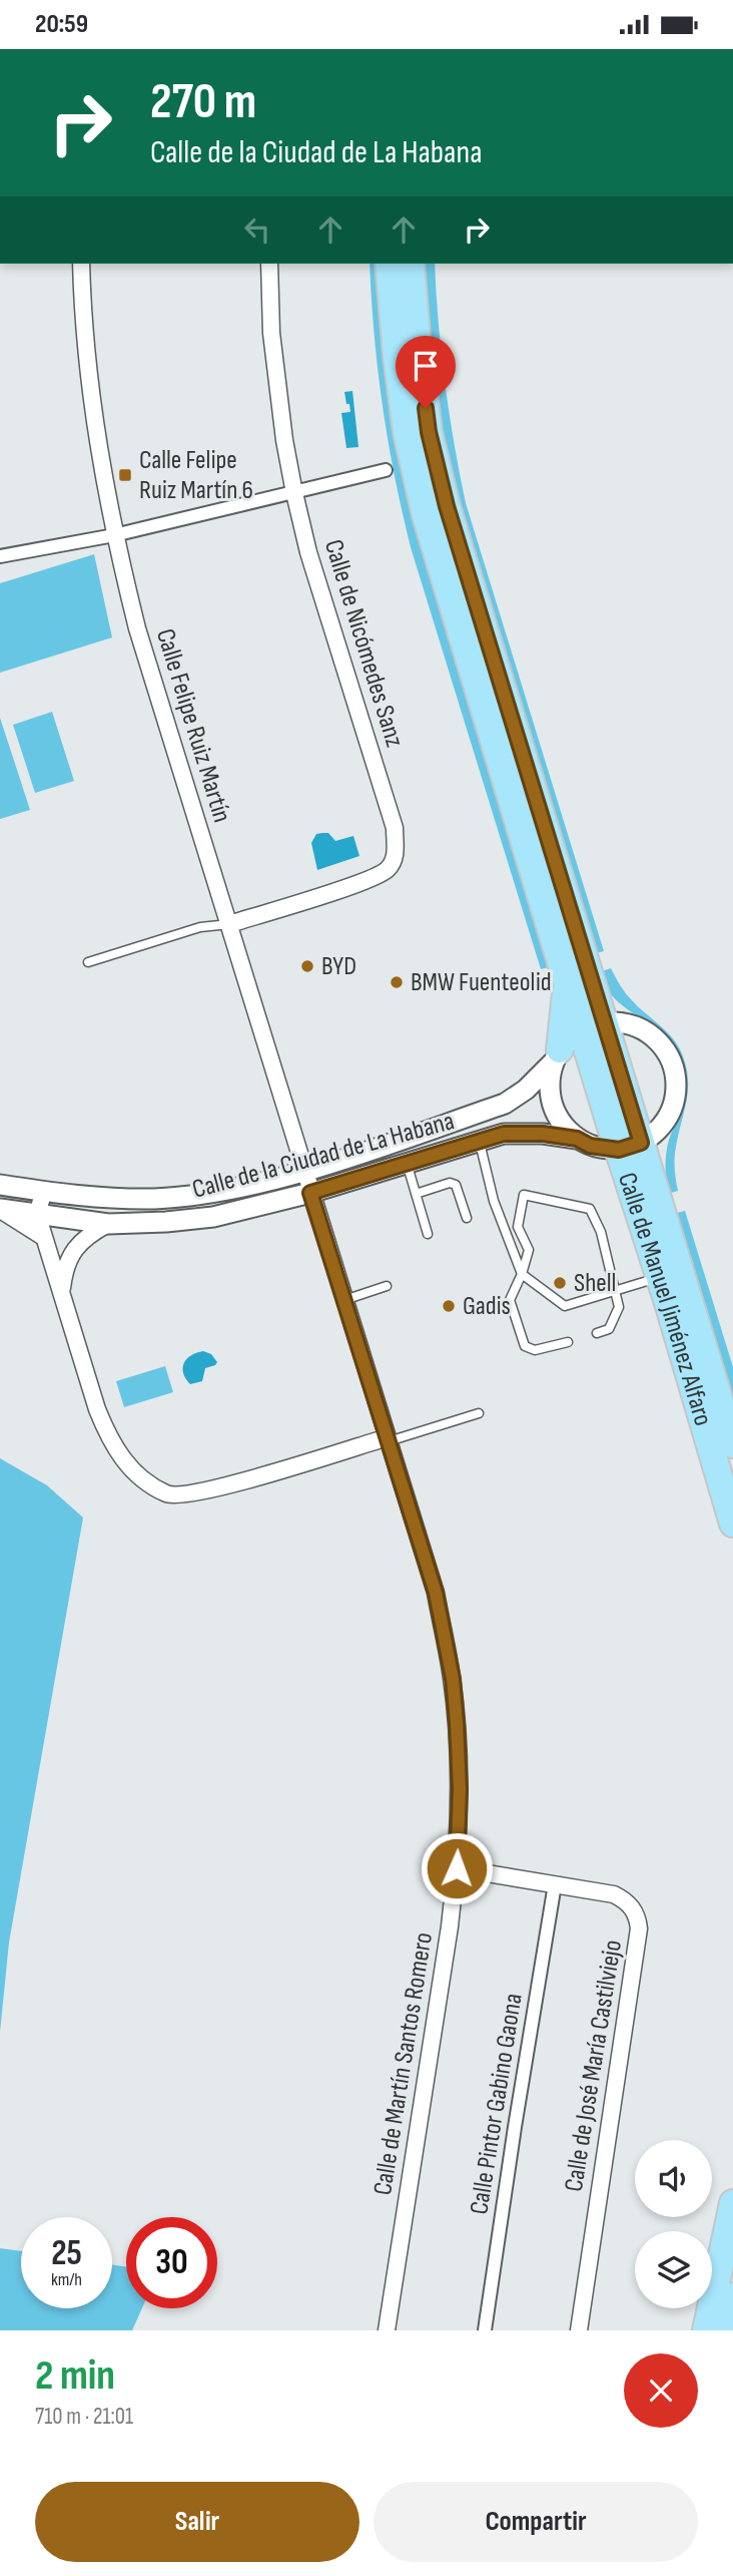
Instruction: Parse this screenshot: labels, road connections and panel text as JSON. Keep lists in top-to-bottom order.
{
  "streets": {
    "highway": ["Calle de Manuel Jiménez Alfaro"],
    "street": [
      "Calle de Nicómedes Sanz",
      "Calle Felipe Ruiz Martín",
      "Calle de la Ciudad de La Habana",
      "Calle de Martín Santos Romero",
      "Calle de José María Castilviejo",
      "Calle Pintor Gabino Gaona"
    ]
  },
  "crossings": [
    ["Calle de Nicómedes Sanz", "Calle Felipe Ruiz Martín"],
    ["Calle Felipe Ruiz Martín", "Calle de la Ciudad de La Habana"],
    ["Calle Felipe Ruiz Martín", "Calle de Martín Santos Romero"],
    ["Calle de la Ciudad de La Habana", "Calle de Manuel Jiménez Alfaro"],
    ["Calle de la Ciudad de La Habana", "Calle de Martín Santos Romero"],
    ["Calle de Martín Santos Romero", "Calle de José María Castilviejo"],
    ["Calle de José María Castilviejo", "Calle Pintor Gabino Gaona"]
  ],
  "places": {
    "transit": ["Calle Felipe Ruiz Martín 6"],
    "other": [
      "BYD",
      "BMW Fuenteolid",
      "Shell",
      "Gadis"
    ]
  },
  "page": {
    "status": "20:59",
    "turn": ["270 m", "Calle de la Ciudad de La Habana"],
    "speed": "25 km/h",
    "limit": "30",
    "heading": ["2 min", "710 m · 21:01"],
    "buttons": ["Salir", "Compartir"]
  }
}
